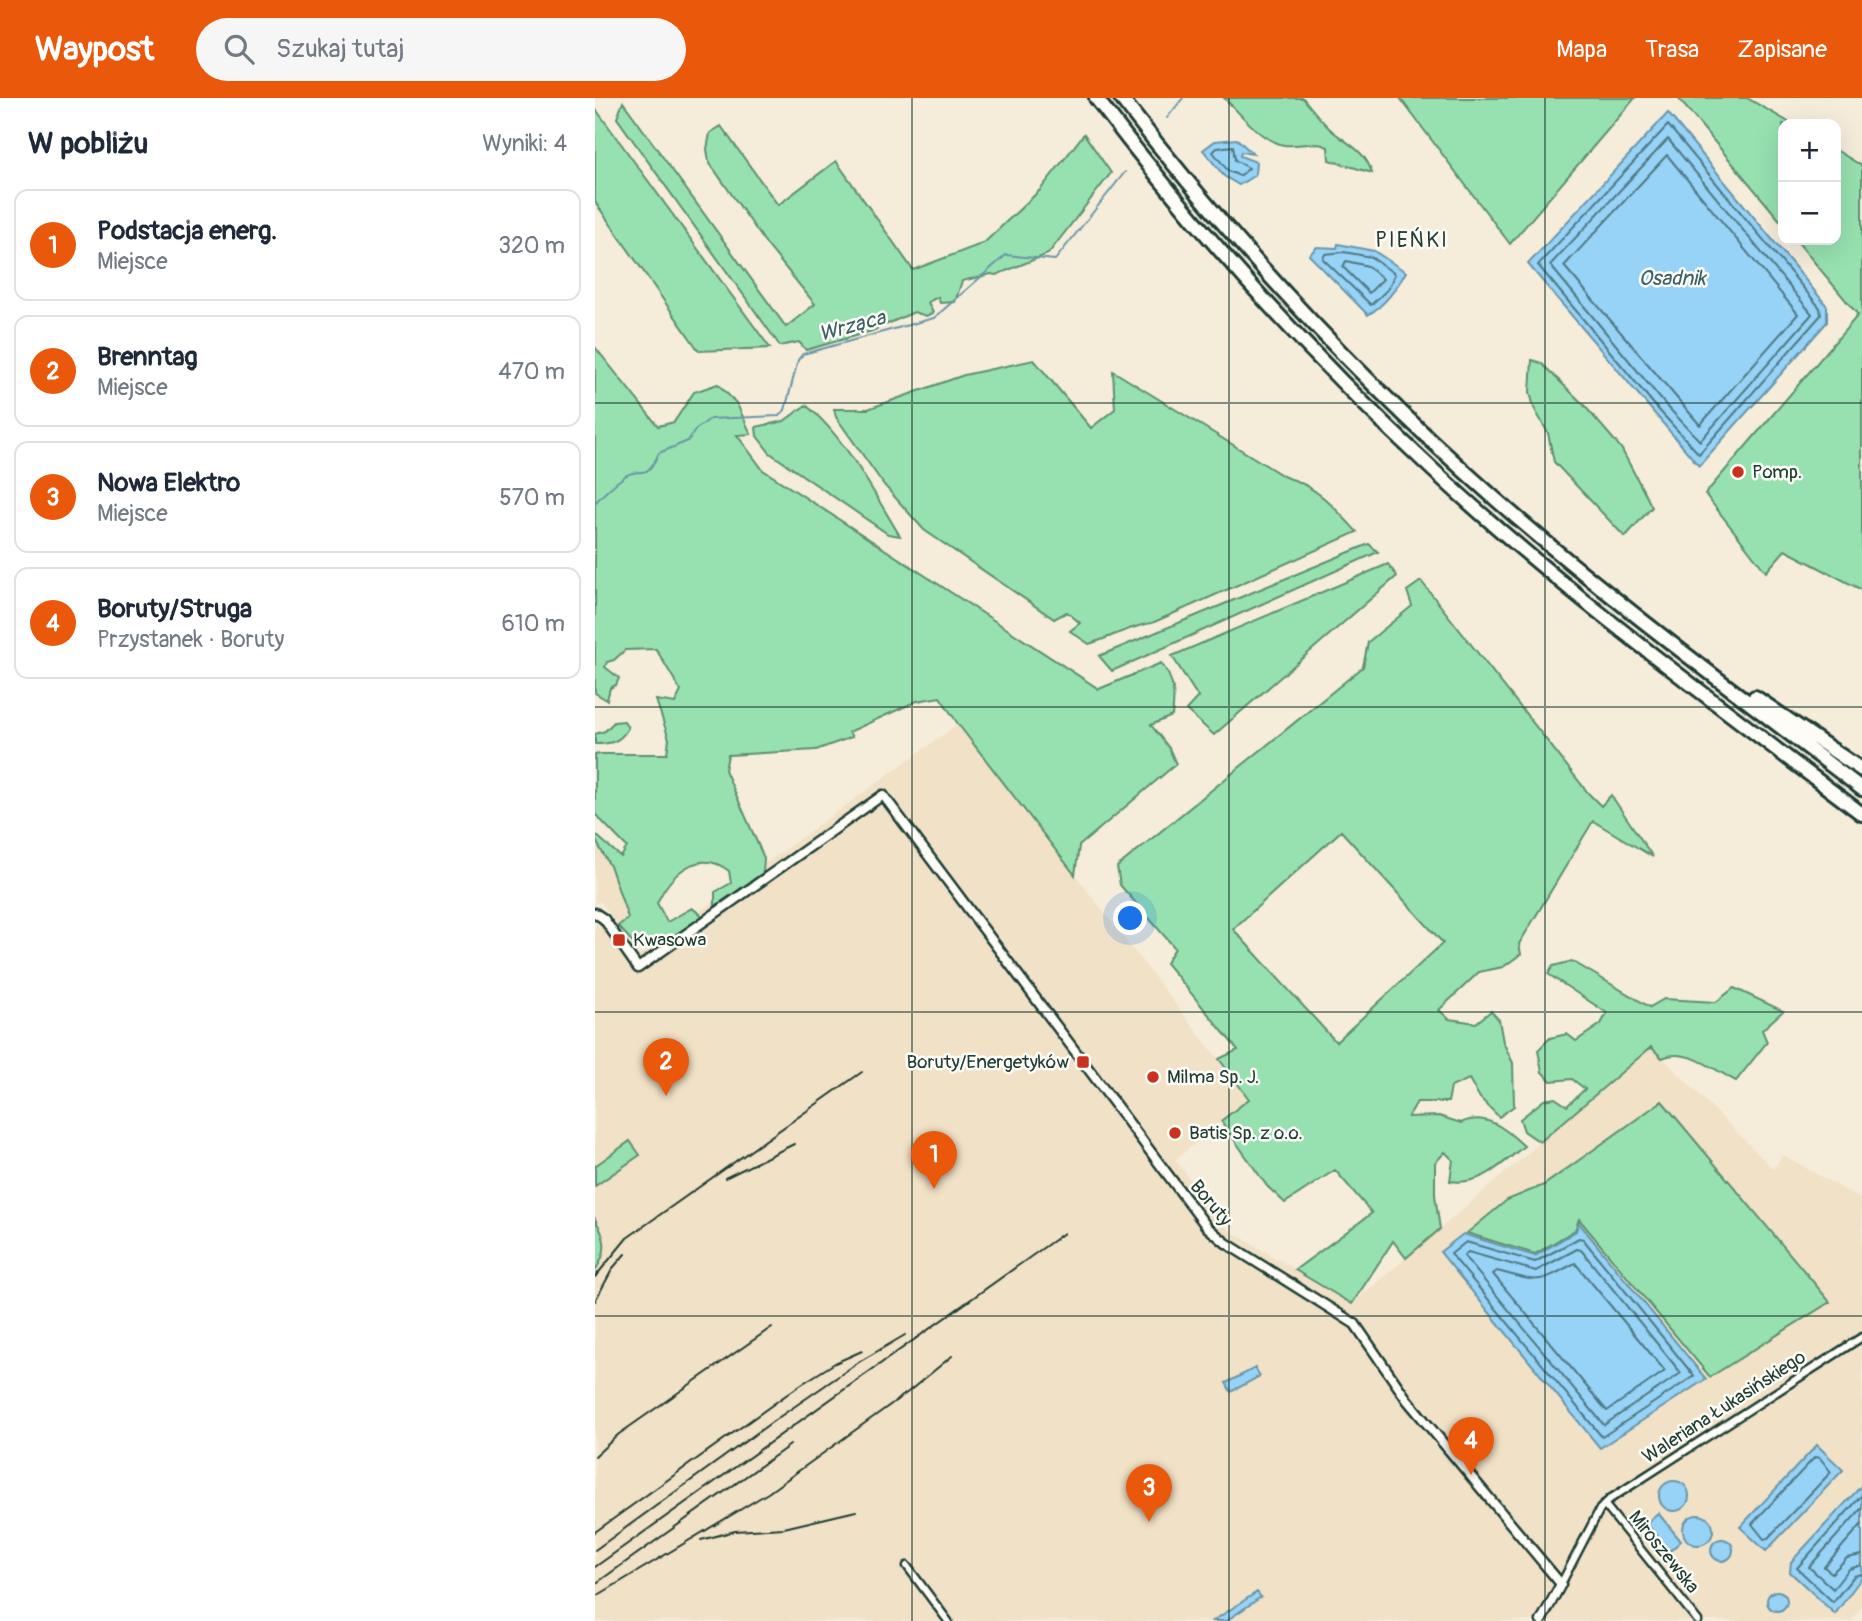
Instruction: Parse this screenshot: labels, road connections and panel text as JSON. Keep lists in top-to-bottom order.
{
  "streets": {
    "street": ["Boruty", "Waleriana Łukasińskiego", "Miroszewska"]
  },
  "crossings": [
    ["Waleriana Łukasińskiego", "Miroszewska"]
  ],
  "districts": ["PIEŃKI"],
  "water": ["Osadnik", "Wrząca"],
  "places": {
    "other": ["Pomp.", "Milma Sp. J.", "Batis Sp. z o.o."],
    "transit": ["Kwasowa", "Boruty/Energetyków"]
  },
  "page": {
    "header": "Waypost",
    "search": "Szukaj tutaj",
    "nav": ["Mapa", "Trasa", "Zapisane"],
    "heading": ["W pobliżu", "Wyniki: 4"],
    "map_buttons": ["+", "−"],
    "list": [
      {
        "mark": "1",
        "name": "Podstacja energ.",
        "note": "Miejsce",
        "value": "320 m"
      },
      {
        "mark": "2",
        "name": "Brenntag",
        "note": "Miejsce",
        "value": "470 m"
      },
      {
        "mark": "3",
        "name": "Nowa Elektro",
        "note": "Miejsce",
        "value": "570 m"
      },
      {
        "mark": "4",
        "name": "Boruty/Struga",
        "note": "Przystanek · Boruty",
        "value": "610 m"
      }
    ],
    "pins": [
      "2",
      "1",
      "4",
      "3"
    ]
  }
}
